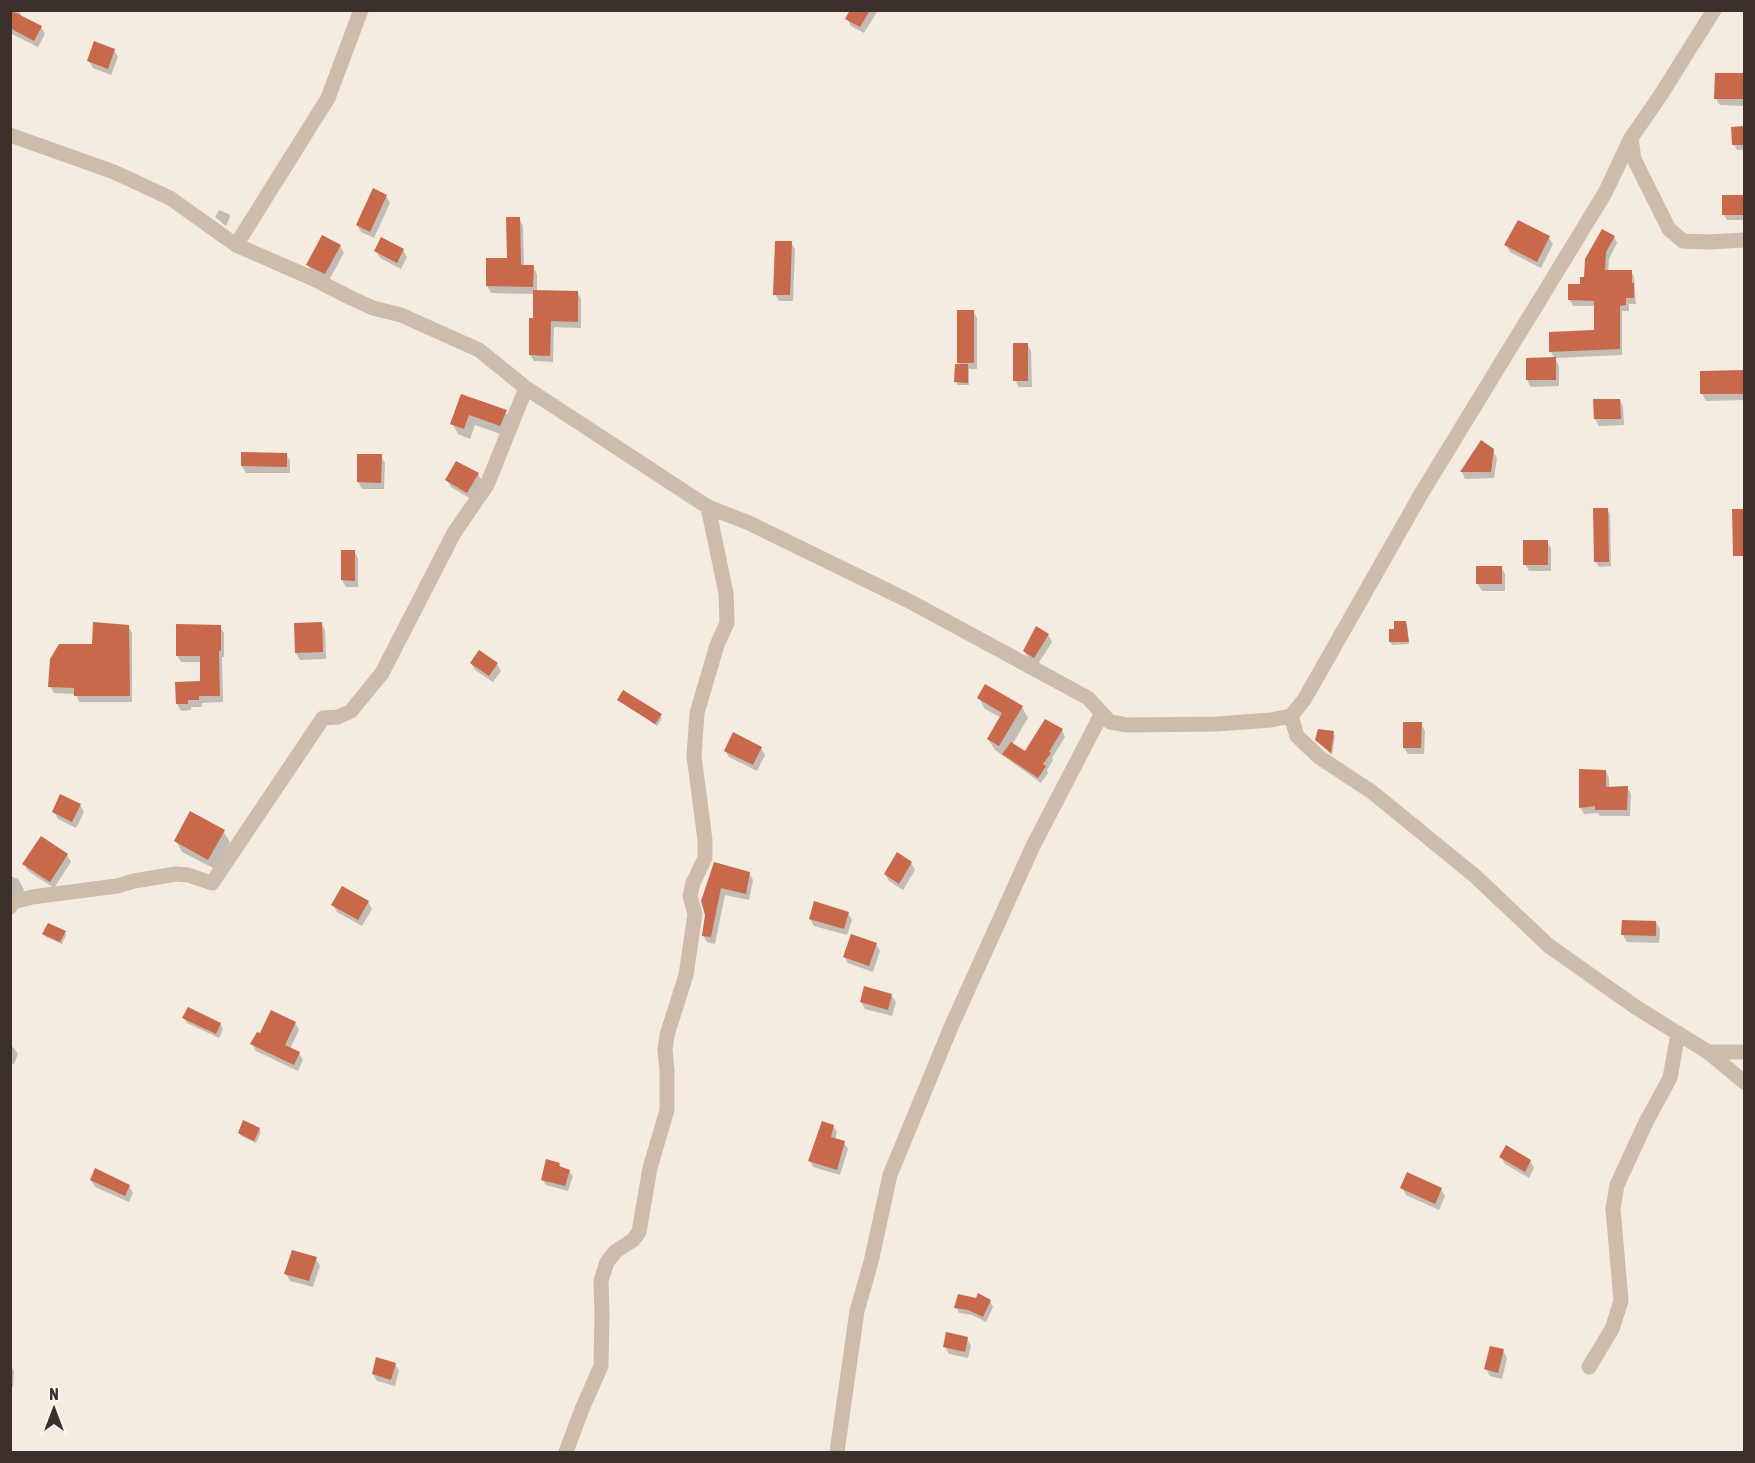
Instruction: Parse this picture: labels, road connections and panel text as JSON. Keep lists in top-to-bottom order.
{
  "north": "top"
}
